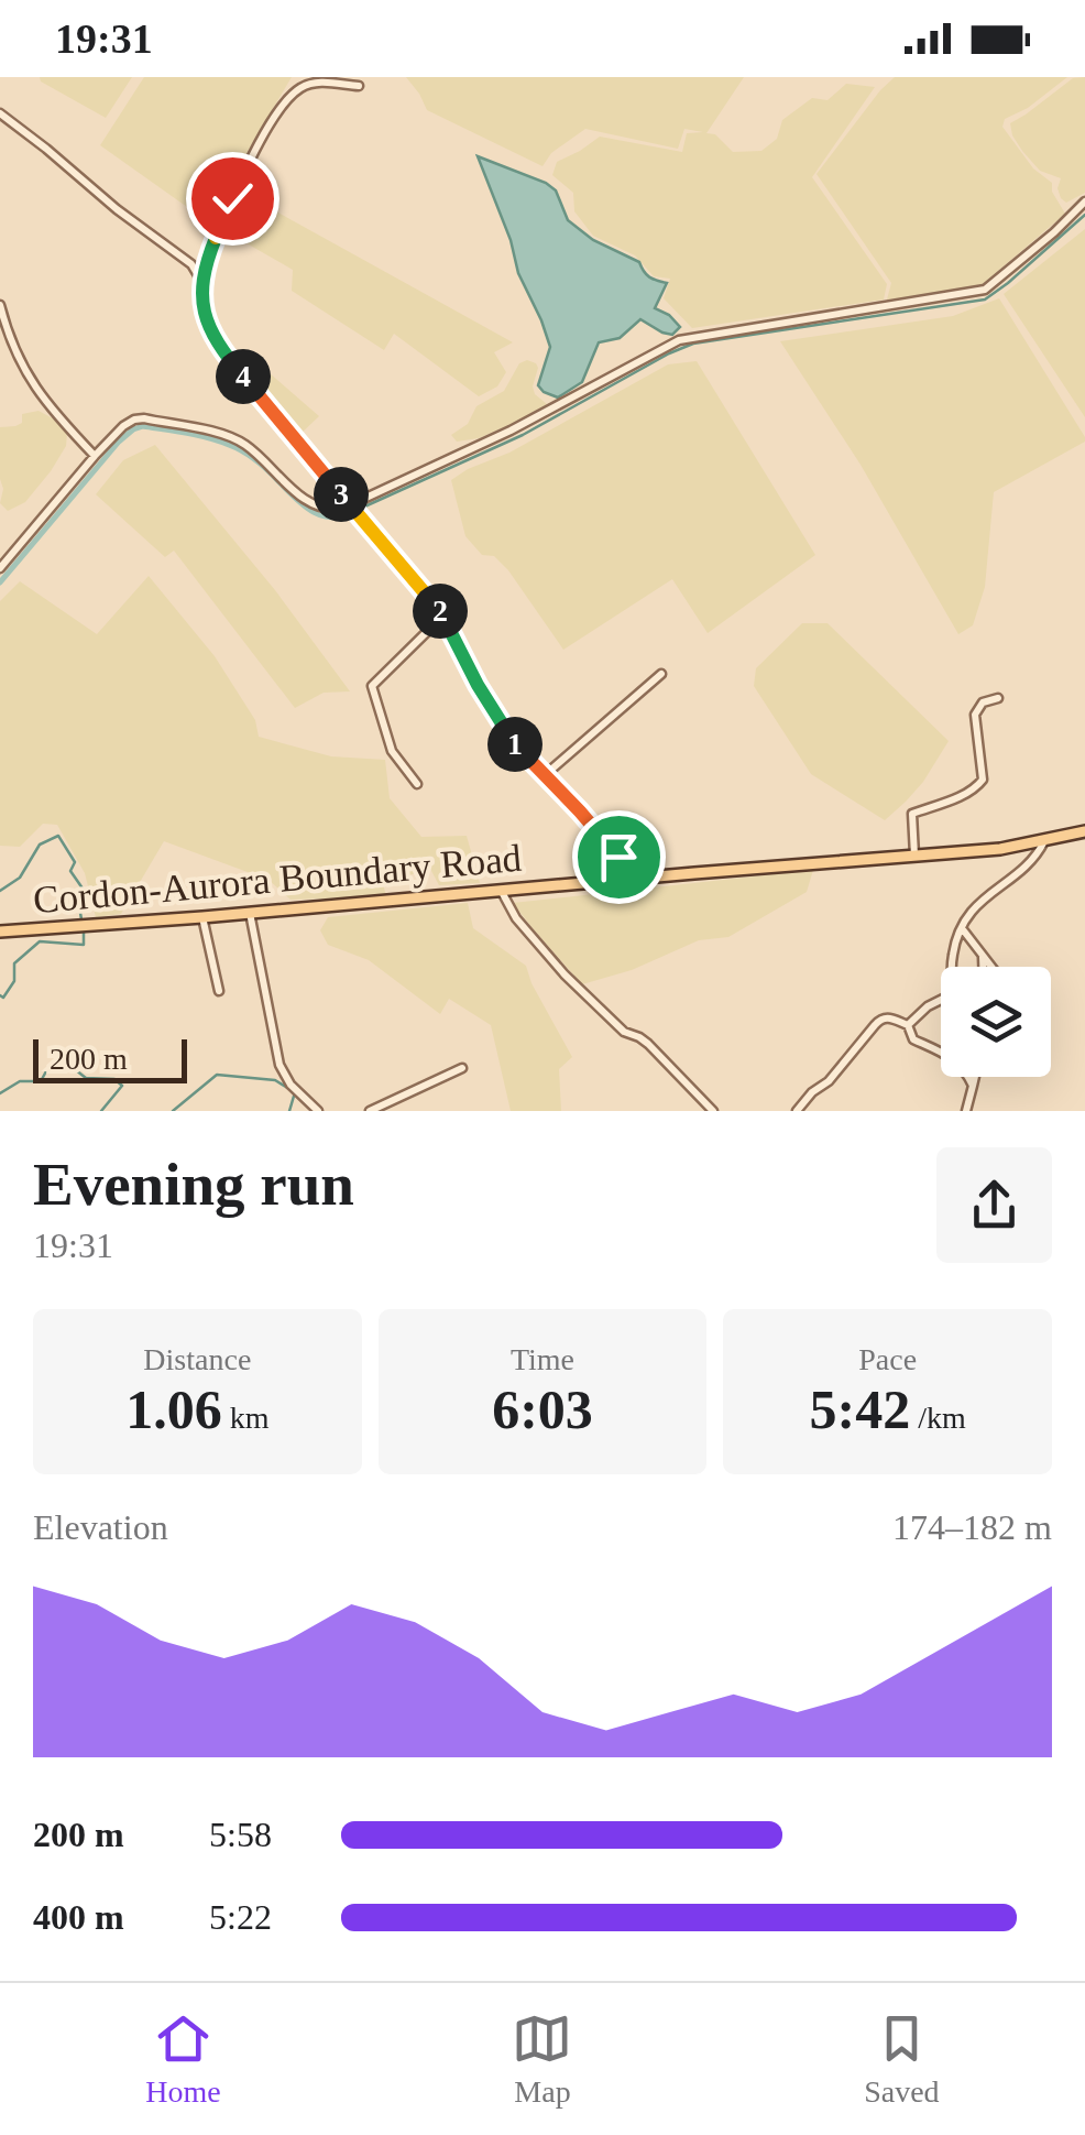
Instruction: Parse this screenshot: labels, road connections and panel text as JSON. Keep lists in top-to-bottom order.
{
  "streets": {
    "main road": ["Cordon-Aurora Boundary Road"]
  },
  "scale_bar": "200 m",
  "page": {
    "status": "19:31",
    "pins": [
      "4",
      "3",
      "2",
      "1"
    ],
    "scale": "200 m",
    "heading": ["Evening run", "19:31"],
    "stats": [
      ["Distance", "1.06 km"],
      ["Time", "6:03"],
      ["Pace", "5:42 /km"]
    ],
    "chart": ["Elevation", "174–182 m"],
    "list": [
      {
        "name": "200 m",
        "note": "5:58"
      },
      {
        "name": "400 m",
        "note": "5:22"
      }
    ],
    "tabs": ["Home", "Map", "Saved"]
  }
}
